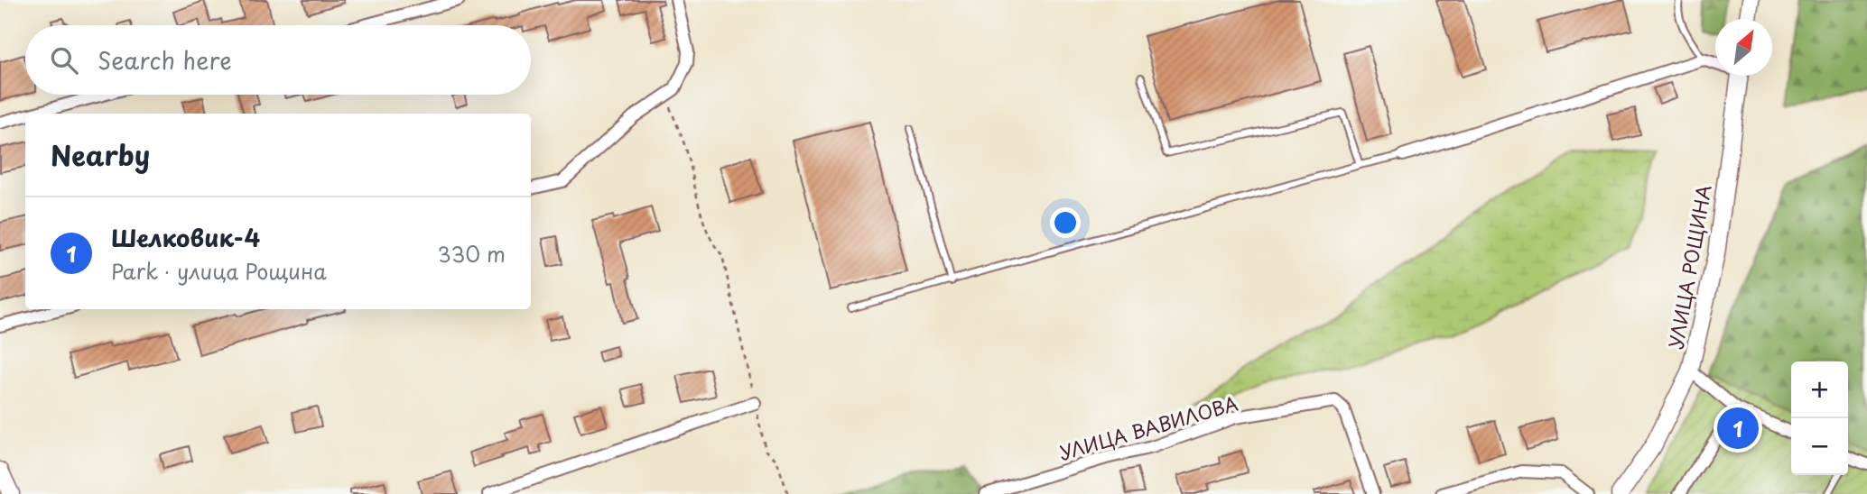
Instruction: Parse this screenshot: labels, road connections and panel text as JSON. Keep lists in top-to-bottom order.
{
  "streets": {
    "street": ["УЛИЦА РОЩИНА", "УЛИЦА ВАВИЛОВА"]
  },
  "north": "top right",
  "page": {
    "search": "Search here",
    "heading": "Nearby",
    "list": [
      {
        "mark": "1",
        "name": "Шелковик-4",
        "note": "Park · улица Рощина",
        "value": "330 m"
      }
    ],
    "map_buttons": ["+", "−"],
    "pins": "1"
  }
}
